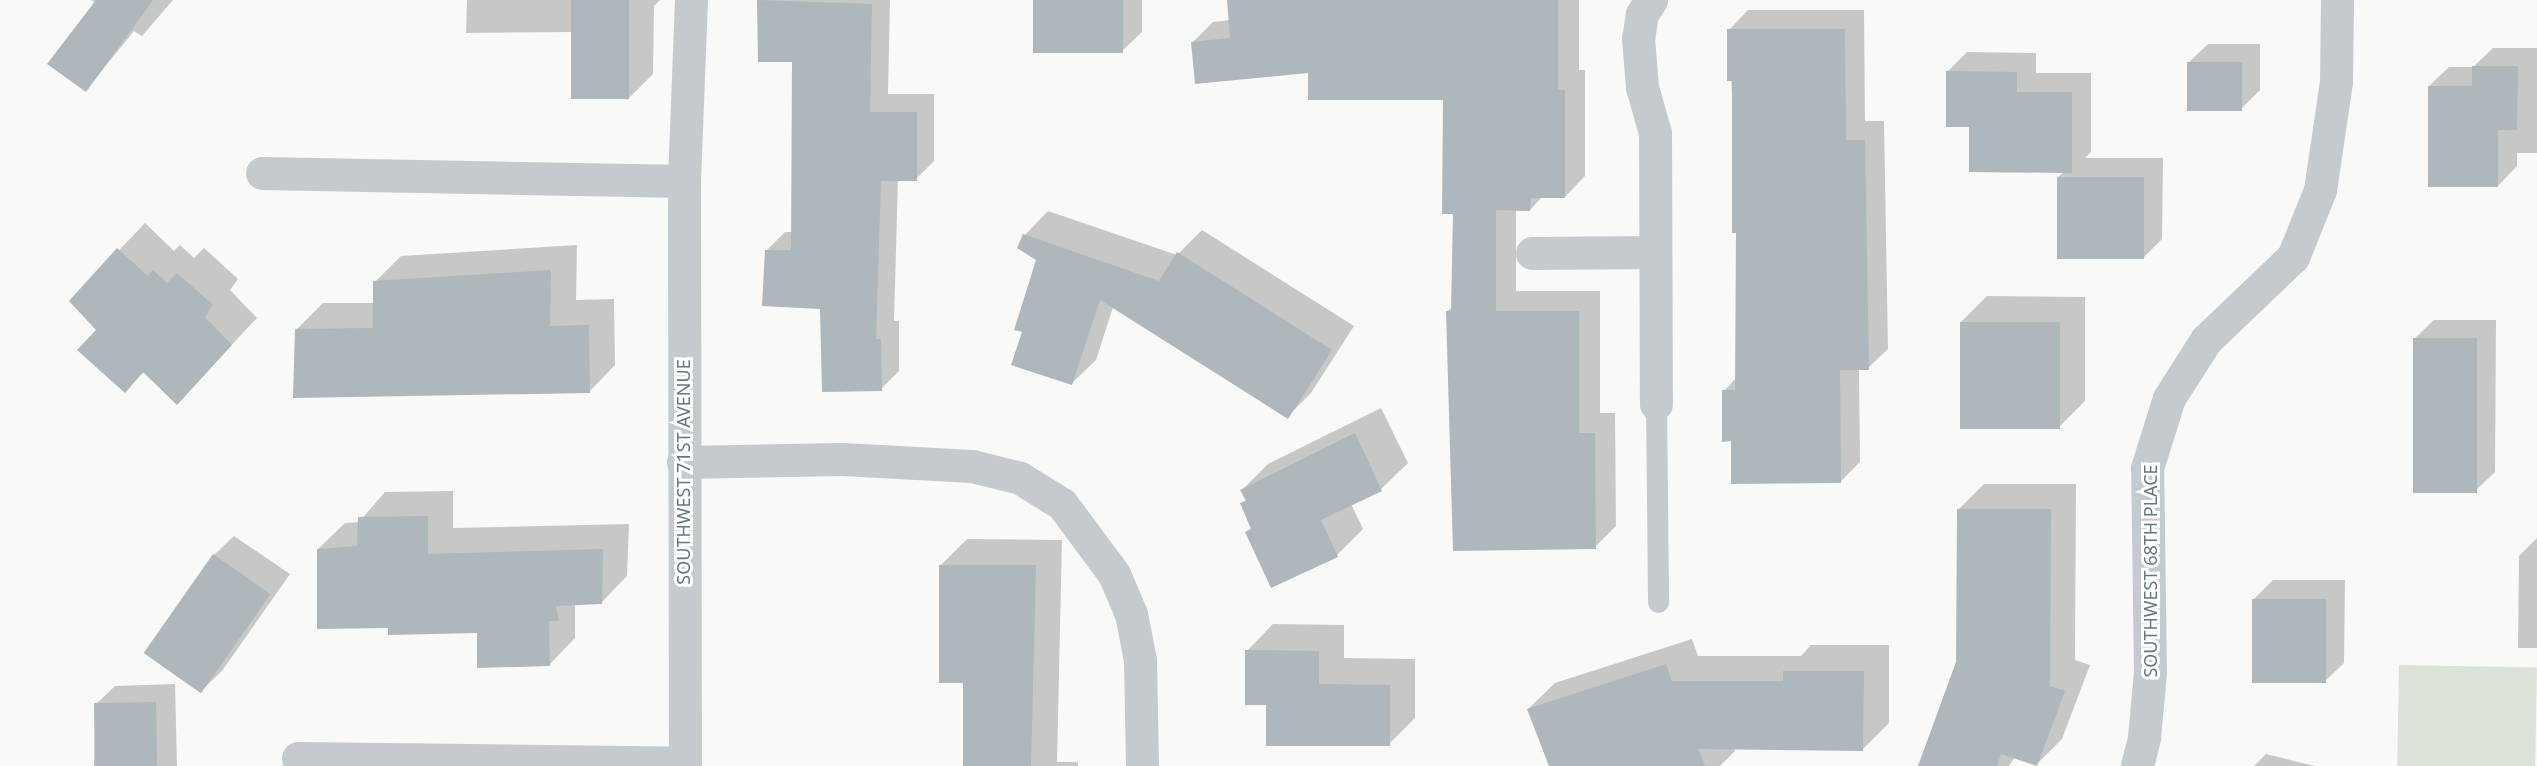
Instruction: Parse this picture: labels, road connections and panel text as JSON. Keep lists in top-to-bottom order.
{
  "streets": {
    "street": ["SOUTHWEST 71ST AVENUE", "SOUTHWEST 68TH PLACE"]
  }
}
